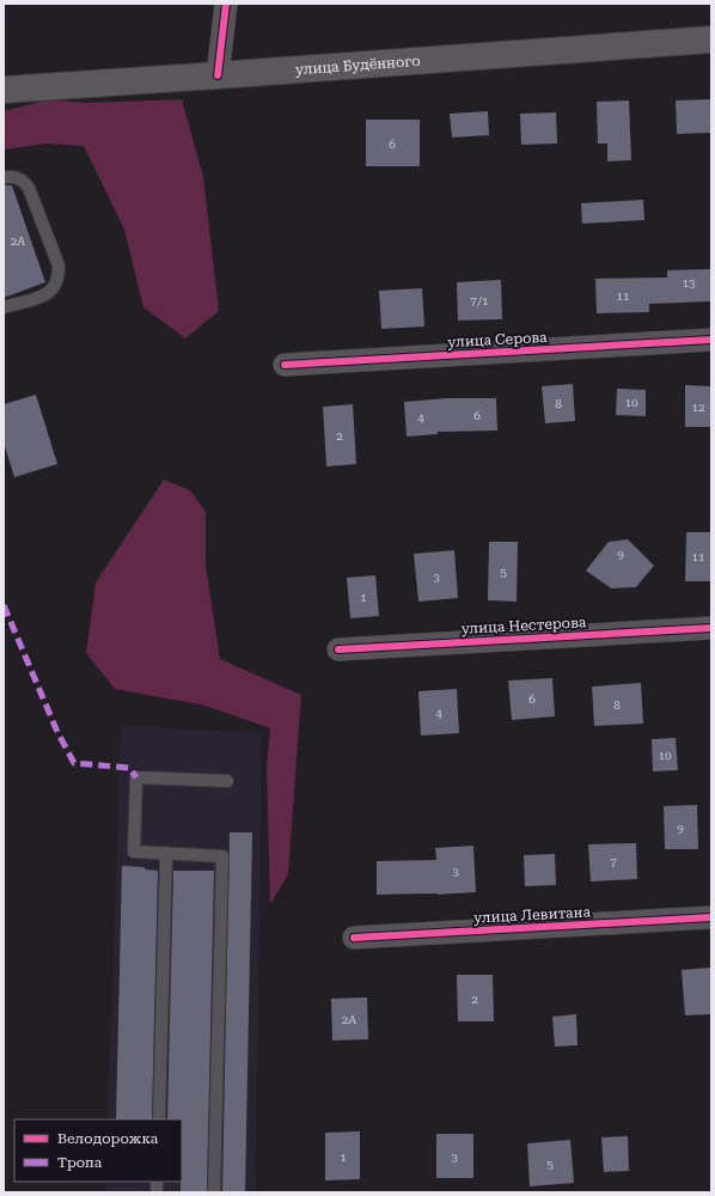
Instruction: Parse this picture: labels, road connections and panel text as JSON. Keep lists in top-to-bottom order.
{
  "streets": {
    "main road": ["улица Будённого"],
    "street": ["улица Серова", "улица Нестерова", "улица Левитана"]
  },
  "house_numbers": [
    "6",
    "2А",
    "13",
    "11",
    "7/1",
    "10",
    "8",
    "12",
    "6",
    "4",
    "2",
    "9",
    "11",
    "5",
    "3",
    "1",
    "6",
    "8",
    "4",
    "10",
    "9",
    "7",
    "3",
    "2",
    "2А",
    "1",
    "3",
    "5"
  ],
  "legend": ["Велодорожка", "Тропа"]
}
